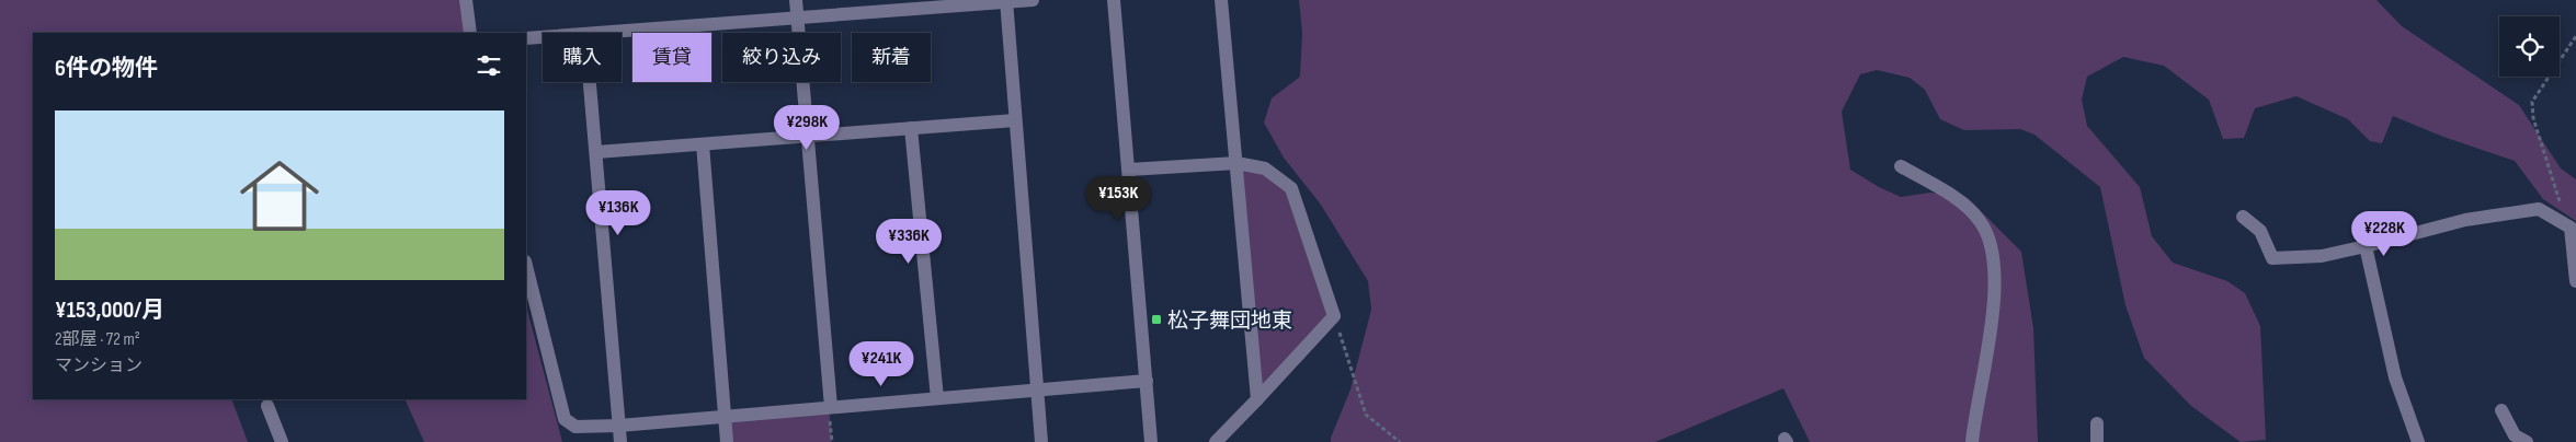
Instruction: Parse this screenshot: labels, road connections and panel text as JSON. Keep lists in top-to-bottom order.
{
  "places": {
    "transit": ["松子舞団地東"]
  },
  "page": {
    "chip": [
      "購入",
      "賃貸",
      "絞り込み",
      "新着"
    ],
    "heading": "6件の物件",
    "list": [
      {
        "name": "¥153,000/月",
        "note": "2部屋 · 72 m² · マンション"
      }
    ],
    "price": [
      "¥298K",
      "¥153K",
      "¥136K",
      "¥228K",
      "¥336K",
      "¥241K"
    ]
  }
}
